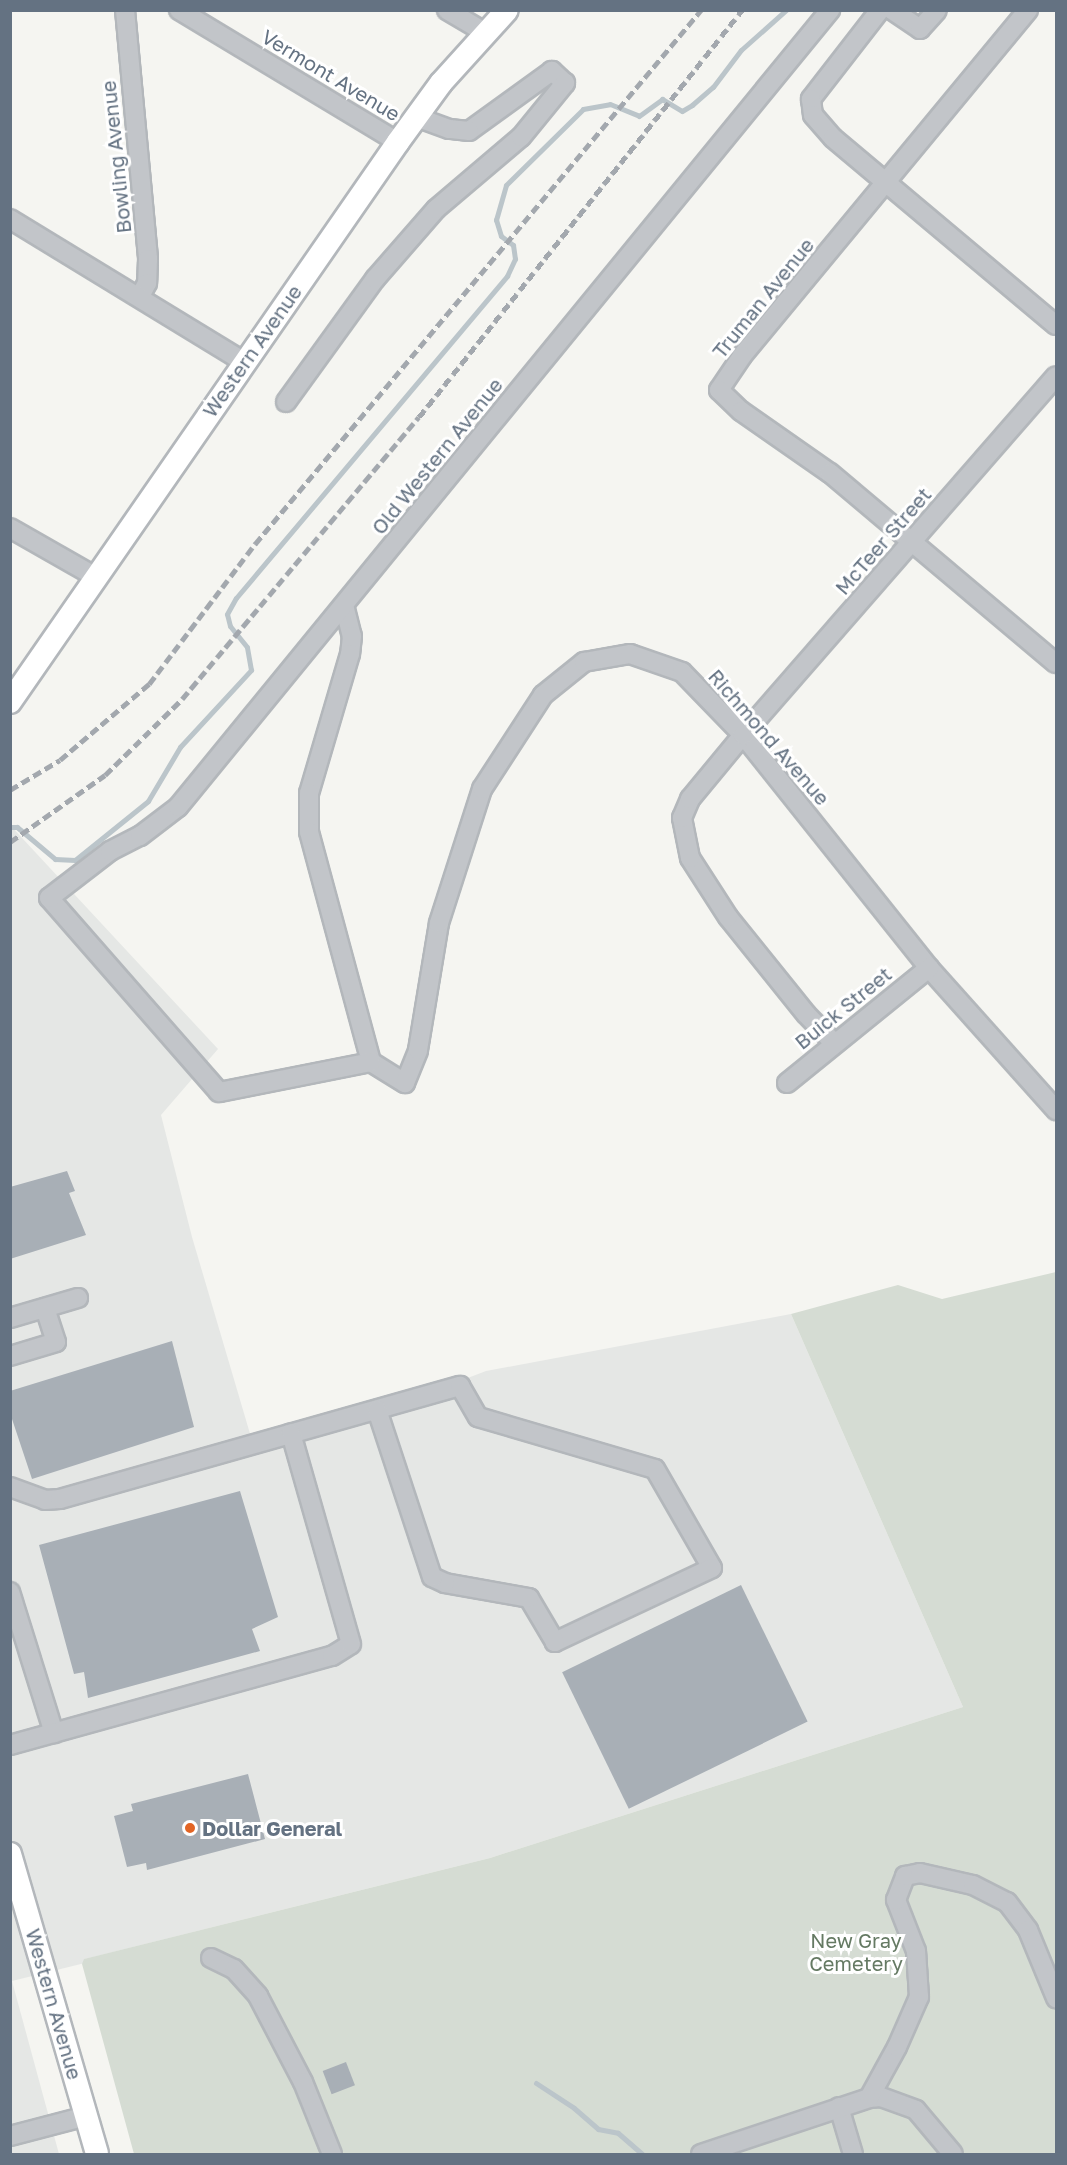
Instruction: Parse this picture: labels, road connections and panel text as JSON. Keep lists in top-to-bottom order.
{
  "streets": {
    "main road": ["Western Avenue"],
    "street": [
      "Vermont Avenue",
      "Bowling Avenue",
      "Truman Avenue",
      "Old Western Avenue",
      "McTeer Street",
      "Richmond Avenue",
      "Buick Street"
    ]
  },
  "crossings": [
    ["Vermont Avenue", "Western Avenue"],
    ["Truman Avenue", "McTeer Street"],
    ["Old Western Avenue", "Richmond Avenue"],
    ["McTeer Street", "Richmond Avenue"],
    ["McTeer Street", "Buick Street"],
    ["Richmond Avenue", "Buick Street"]
  ],
  "parks": ["New Gray Cemetery"],
  "places": ["Dollar General"]
}
